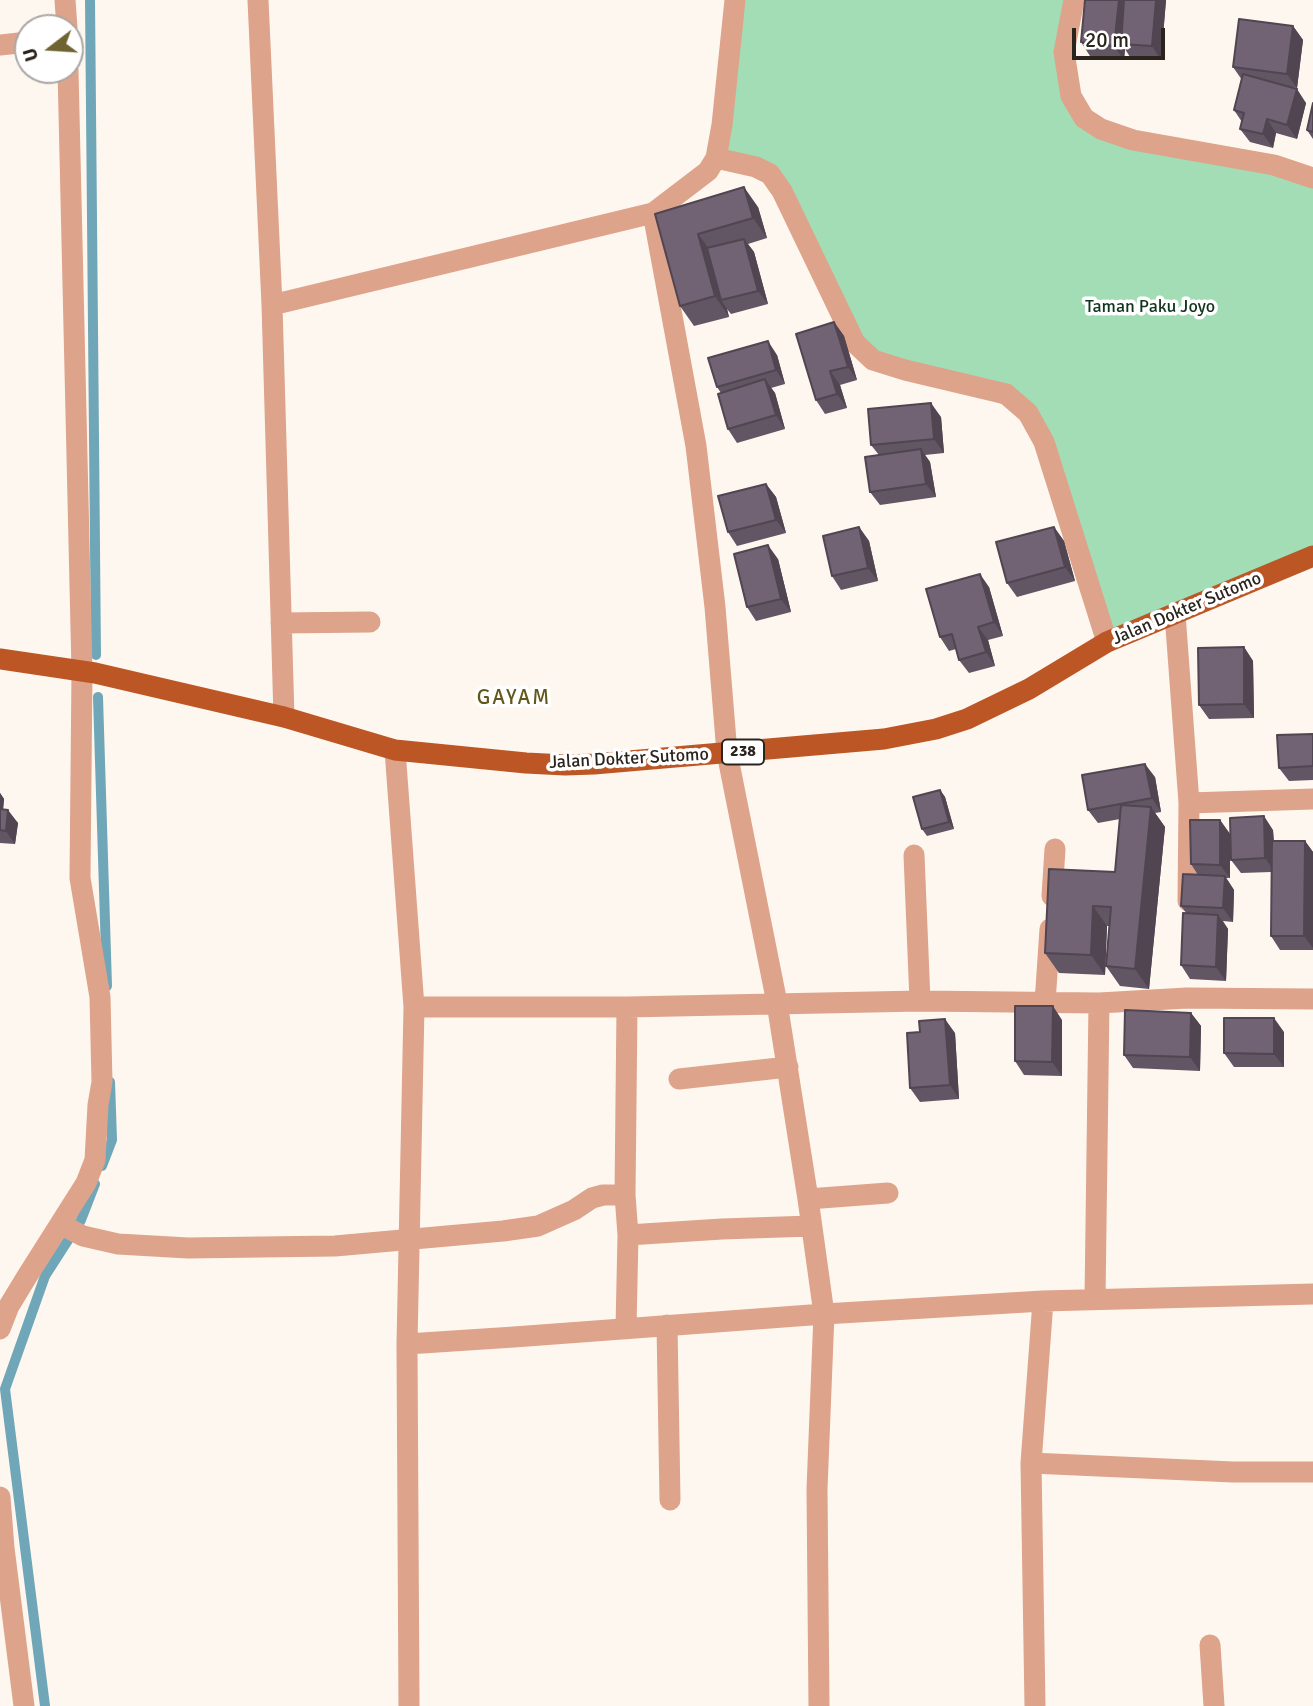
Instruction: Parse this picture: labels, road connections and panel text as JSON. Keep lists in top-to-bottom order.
{
  "streets": {
    "main road": ["Jalan Dokter Sutomo", "238"]
  },
  "districts": ["GAYAM"],
  "parks": ["Taman Paku Joyo"],
  "scale_bar": "20 m",
  "north": "left"
}
